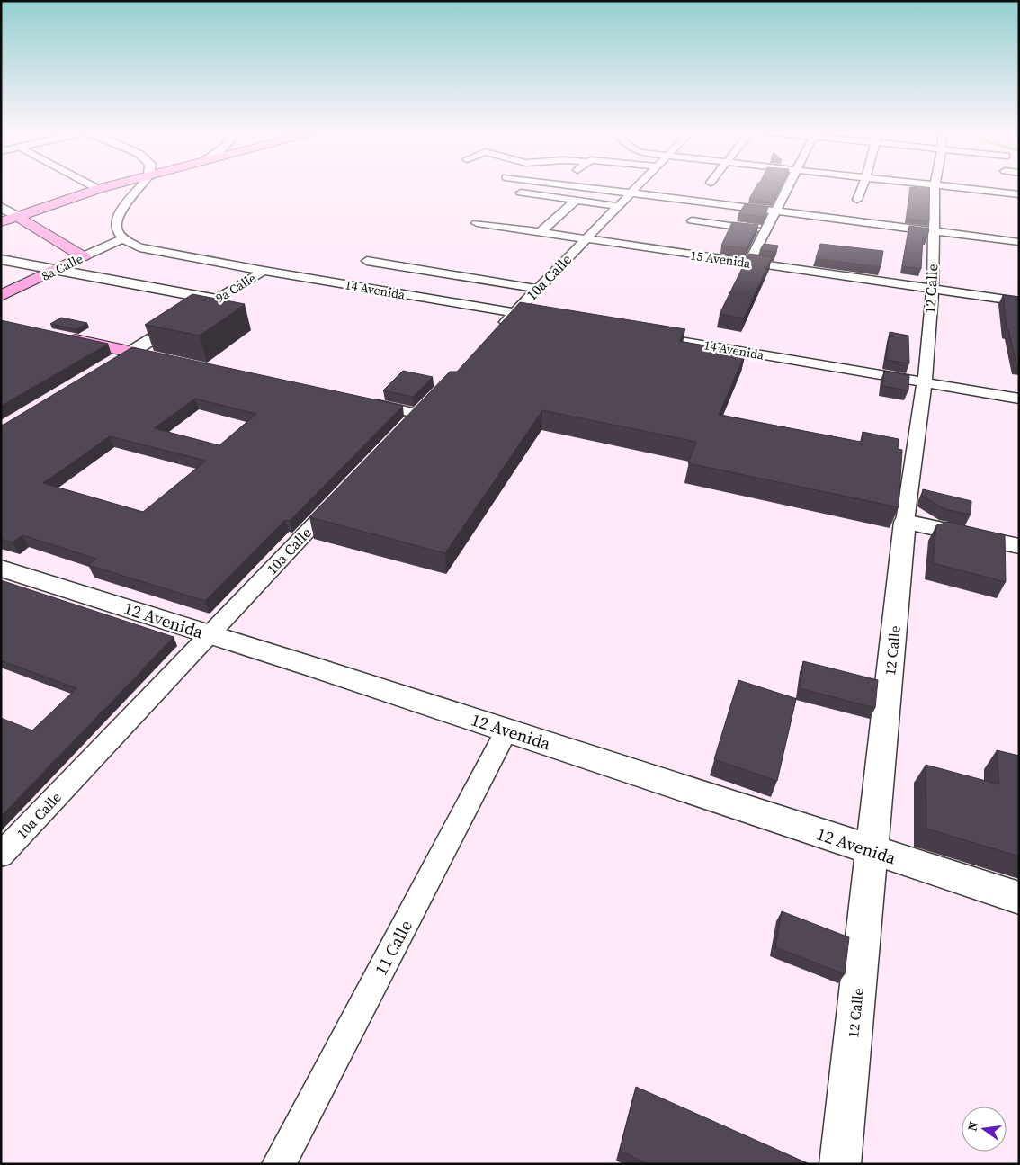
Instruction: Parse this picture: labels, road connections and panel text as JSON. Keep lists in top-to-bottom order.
{
  "streets": {
    "main road": ["8a Calle", "9a Calle"],
    "street": [
      "15 Avenida",
      "10a Calle",
      "12 Calle",
      "14 Avenida",
      "12 Avenida",
      "11 Calle"
    ]
  },
  "crossings": [
    ["15 Avenida", "10a Calle"],
    ["15 Avenida", "12 Calle"],
    ["8a Calle", "14 Avenida"],
    ["10a Calle", "14 Avenida"],
    ["10a Calle", "12 Avenida"],
    ["9a Calle", "14 Avenida"],
    ["12 Calle", "14 Avenida"],
    ["12 Calle", "12 Avenida"],
    ["12 Avenida", "11 Calle"]
  ],
  "north": "left"
}
